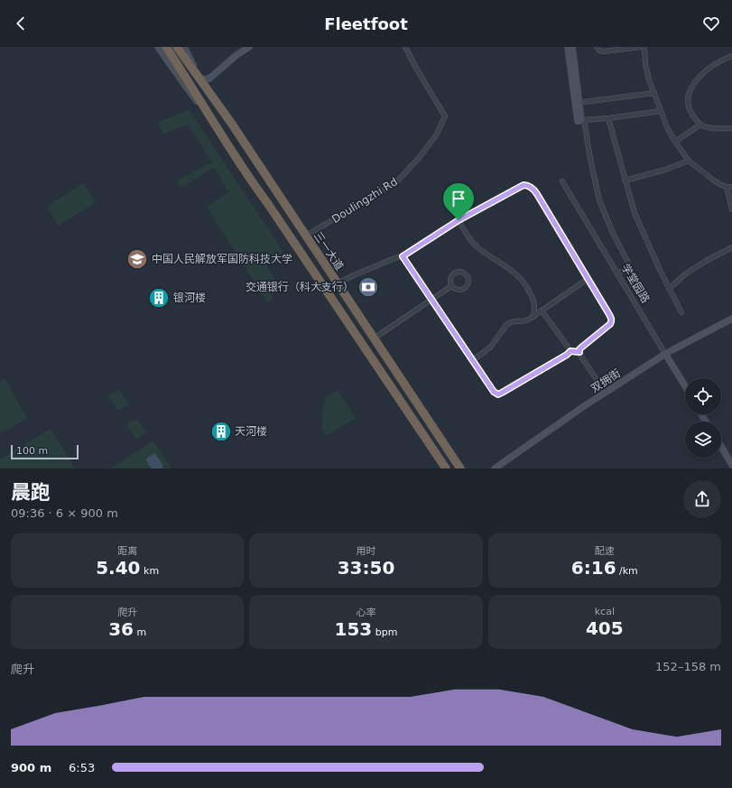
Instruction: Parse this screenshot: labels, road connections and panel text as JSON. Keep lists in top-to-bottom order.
{
  "streets": {
    "highway": ["三一大道"],
    "street": ["Doulingzhi Rd", "学堂园路", "双拥街"]
  },
  "crossings": [
    ["Doulingzhi Rd", "三一大道"],
    ["学堂园路", "双拥街"]
  ],
  "places": {
    "school or university": ["中国人民解放军国防科技大学"],
    "bank": ["交通银行（科大支行）"],
    "building": ["银河楼", "天河楼"]
  },
  "scale_bar": "100 m",
  "page": {
    "header": "Fleetfoot",
    "scale": "100 m",
    "heading": ["晨跑", "09:36 · 6 × 900 m"],
    "stats": [
      ["距离", "5.40 km"],
      ["用时", "33:50"],
      ["配速", "6:16 /km"],
      ["爬升", "36 m"],
      ["心率", "153 bpm"],
      ["kcal", "405"]
    ],
    "chart": ["爬升", "152–158 m"],
    "list": [
      {
        "name": "900 m",
        "note": "6:53"
      }
    ]
  }
}
